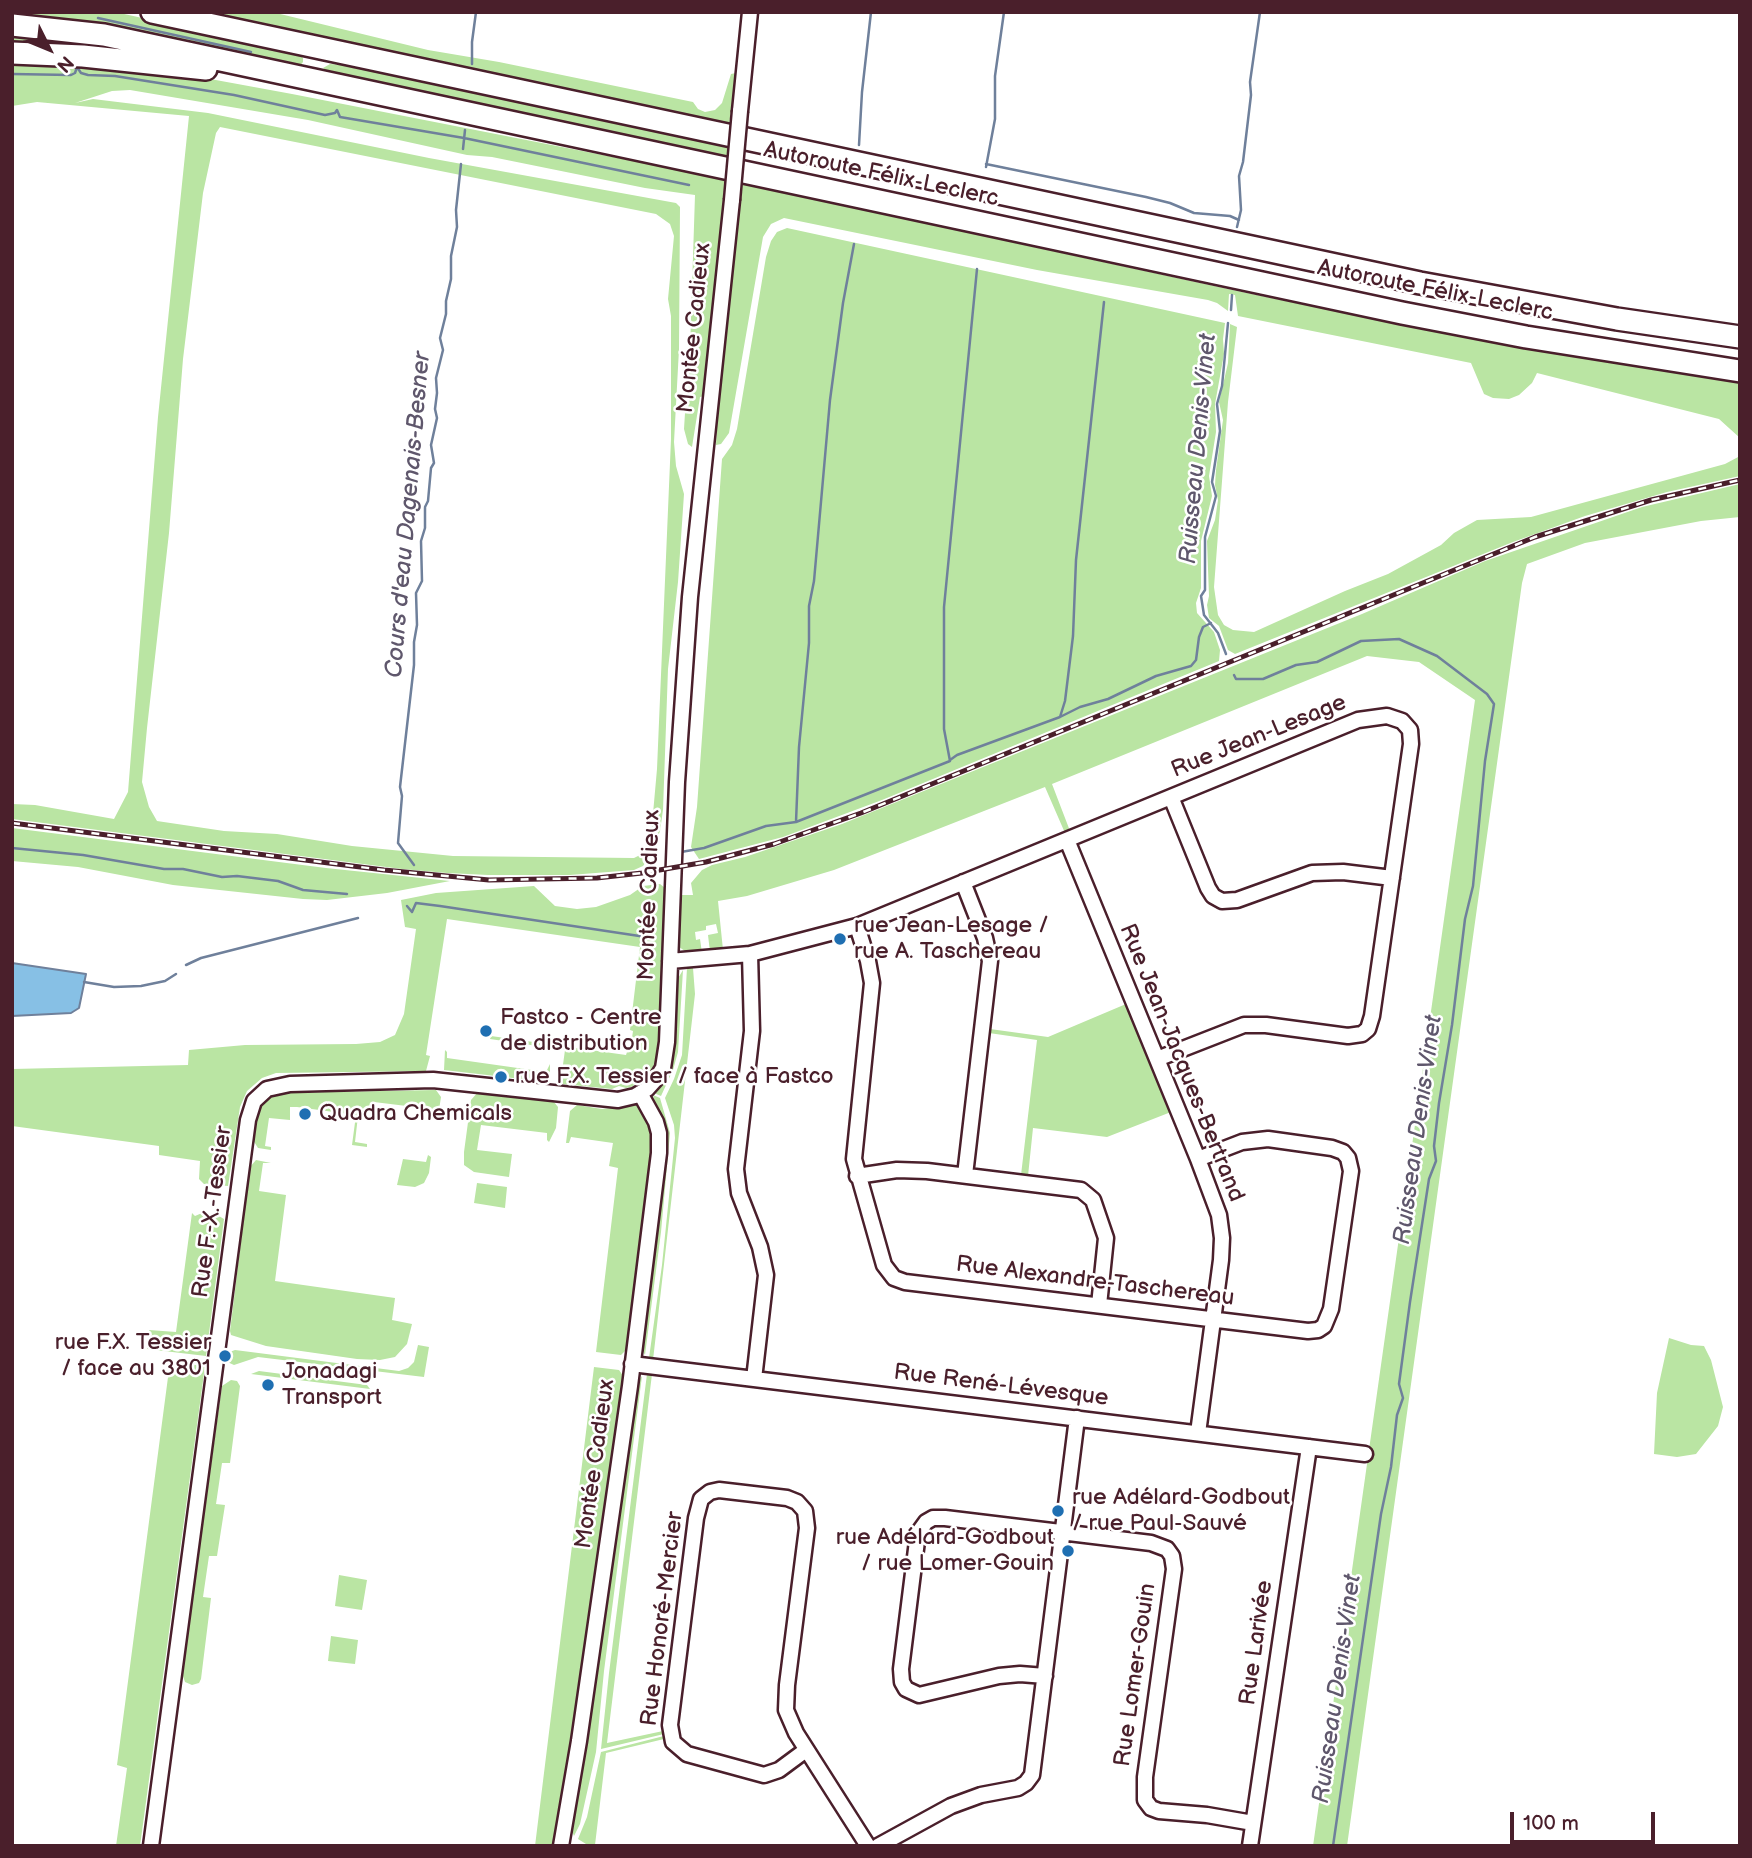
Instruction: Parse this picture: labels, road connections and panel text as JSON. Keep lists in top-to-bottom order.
{
  "streets": {
    "highway": ["Autoroute Félix-Leclerc"],
    "street": [
      "Montée Cadieux",
      "Rue Jean-Lesage",
      "Rue Jean-Jacques-Bertrand",
      "Rue F.-X.-Tessier",
      "Rue Alexandre-Taschereau",
      "Rue René-Lévesque",
      "Rue Honoré-Mercier",
      "Rue Larivée",
      "Rue Lomer-Gouin"
    ]
  },
  "crossings": [
    ["Montée Cadieux", "Rue Jean-Lesage"],
    ["Montée Cadieux", "Rue F.-X.-Tessier"],
    ["Montée Cadieux", "Rue René-Lévesque"],
    ["Rue Jean-Lesage", "Rue Jean-Jacques-Bertrand"],
    ["Rue Jean-Lesage", "Rue Alexandre-Taschereau"],
    ["Rue Jean-Jacques-Bertrand", "Rue Alexandre-Taschereau"],
    ["Rue Jean-Jacques-Bertrand", "Rue René-Lévesque"],
    ["Rue René-Lévesque", "Rue Larivée"],
    ["Rue Larivée", "Rue Lomer-Gouin"]
  ],
  "water": ["Ruisseau Denis-Vinet", "Cours d'eau Dagenais-Besner"],
  "places": [
    "rue Jean-Lesage / rue A. Taschereau",
    "Fastco - Centre de distribution",
    "rue F.X. Tessier / face à Fastco",
    "Quadra Chemicals",
    "rue F.X. Tessier / face au 3801",
    "Jonadagi Transport",
    "rue Adélard-Godbout / rue Paul-Sauvé",
    "rue Adélard-Godbout / rue Lomer-Gouin"
  ],
  "scale_bar": "100 m",
  "north": "bottom right"
}
